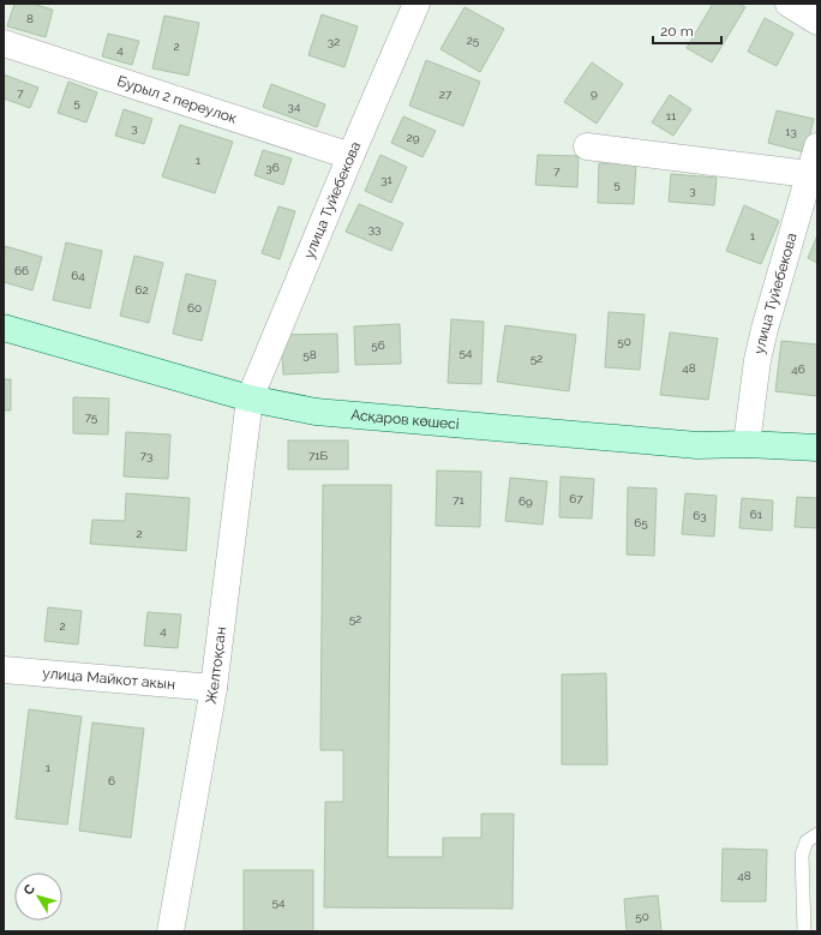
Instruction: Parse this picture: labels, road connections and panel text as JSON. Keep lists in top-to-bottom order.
{
  "streets": {
    "main road": ["Асқаров көшесі"],
    "street": [
      "Бурыл 2 переулок",
      "улица Туйебекова",
      "Желтоқсан",
      "улица Майкот акын"
    ]
  },
  "crossings": [
    ["Бурыл 2 переулок", "улица Туйебекова"],
    ["улица Туйебекова", "Асқаров көшесі"],
    ["улица Туйебекова", "Желтоқсан"],
    ["Асқаров көшесі", "Желтоқсан"],
    ["Желтоқсан", "улица Майкот акын"]
  ],
  "house_numbers": [
    "8",
    "25",
    "32",
    "2",
    "4",
    "7",
    "9",
    "27",
    "5",
    "34",
    "11",
    "3",
    "13",
    "29",
    "1",
    "36",
    "7",
    "31",
    "5",
    "3",
    "33",
    "1",
    "66",
    "64",
    "62",
    "60",
    "50",
    "56",
    "54",
    "58",
    "52",
    "48",
    "46",
    "75",
    "73",
    "71Б",
    "67",
    "71",
    "69",
    "61",
    "63",
    "65",
    "2",
    "52",
    "2",
    "4",
    "1",
    "6",
    "48",
    "54",
    "50"
  ],
  "scale_bar": "20 m",
  "north": "top left"
}
